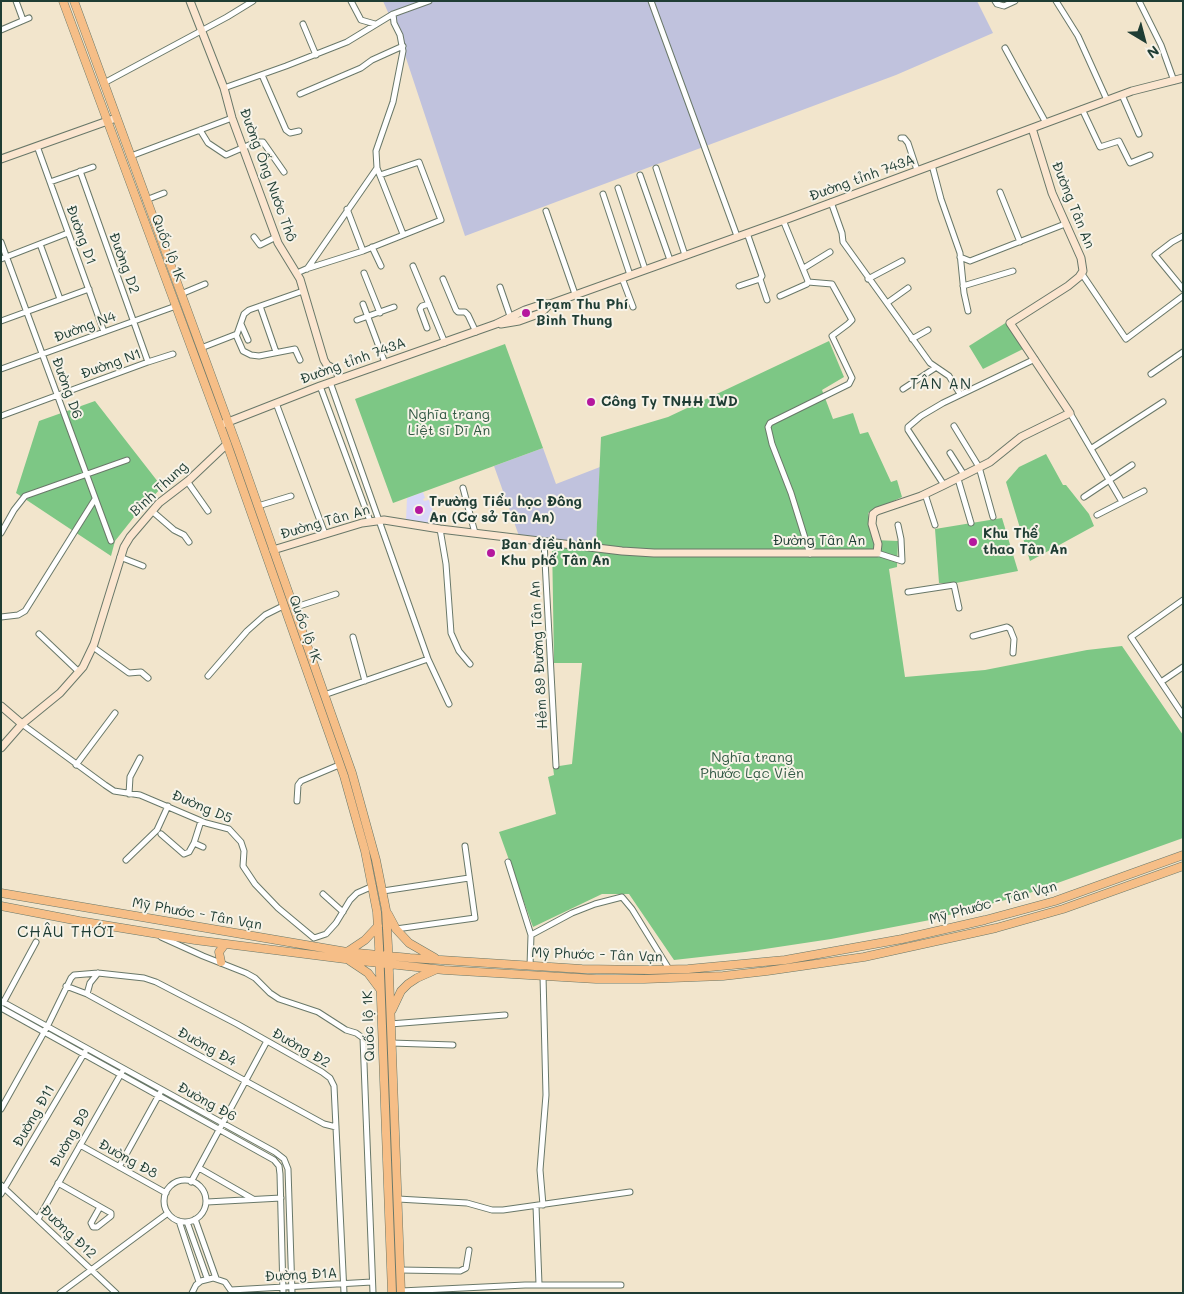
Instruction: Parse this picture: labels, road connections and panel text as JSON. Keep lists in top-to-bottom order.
{
  "streets": {
    "main road": ["Quốc lộ 1K", "Mỹ Phước - Tân Vạn"],
    "street": [
      "Đường Ống Nước Thô",
      "Đường tỉnh 743A",
      "Đường Tân An",
      "Đường D1",
      "Đường D2",
      "Đường N4",
      "Đường N1",
      "Đường D6",
      "Bình Thung",
      "Hẻm 89 Đường Tân An",
      "Đường D5",
      "Đường Đ4",
      "Đường Đ2",
      "Đường Đ6",
      "Đường Đ11",
      "Đường Đ9",
      "Đường Đ8",
      "Đường Đ12",
      "Đường Đ1A"
    ]
  },
  "crossings": [
    ["Đường Ống Nước Thô", "Đường tỉnh 743A"],
    ["Đường tỉnh 743A", "Đường Tân An"],
    ["Đường tỉnh 743A", "Quốc lộ 1K"],
    ["Đường Tân An", "Quốc lộ 1K"],
    ["Đường Tân An", "Hẻm 89 Đường Tân An"],
    ["Đường D1", "Đường N4"],
    ["Quốc lộ 1K", "Đường N4"],
    ["Quốc lộ 1K", "Bình Thung"],
    ["Quốc lộ 1K", "Mỹ Phước - Tân Vạn"],
    ["Đường D2", "Đường N4"],
    ["Đường D2", "Đường N1"],
    ["Đường N4", "Đường D6"],
    ["Đường N1", "Đường D6"],
    ["Bình Thung", "Đường D5"],
    ["Đường Đ4", "Đường Đ2"],
    ["Đường Đ2", "Đường Đ1A"],
    ["Đường Đ6", "Đường Đ11"],
    ["Đường Đ6", "Đường Đ9"],
    ["Đường Đ6", "Đường Đ1A"],
    ["Đường Đ11", "Đường Đ12"],
    ["Đường Đ9", "Đường Đ8"],
    ["Đường Đ9", "Đường Đ12"]
  ],
  "districts": ["TÂN AN", "CHÂU THỚI"],
  "parks": ["Nghĩa trang Liệt sĩ Dĩ An", "Nghĩa trang Phước Lạc Viên"],
  "places": [
    "Trạm Thu Phí Bình Thung",
    "Công Ty TNHH IWD",
    "Trường Tiểu học Đông An (Cơ sở Tân An)",
    "Khu Thể thao Tân An",
    "Ban điều hành Khu phố Tân An"
  ],
  "north": "bottom right"
}
